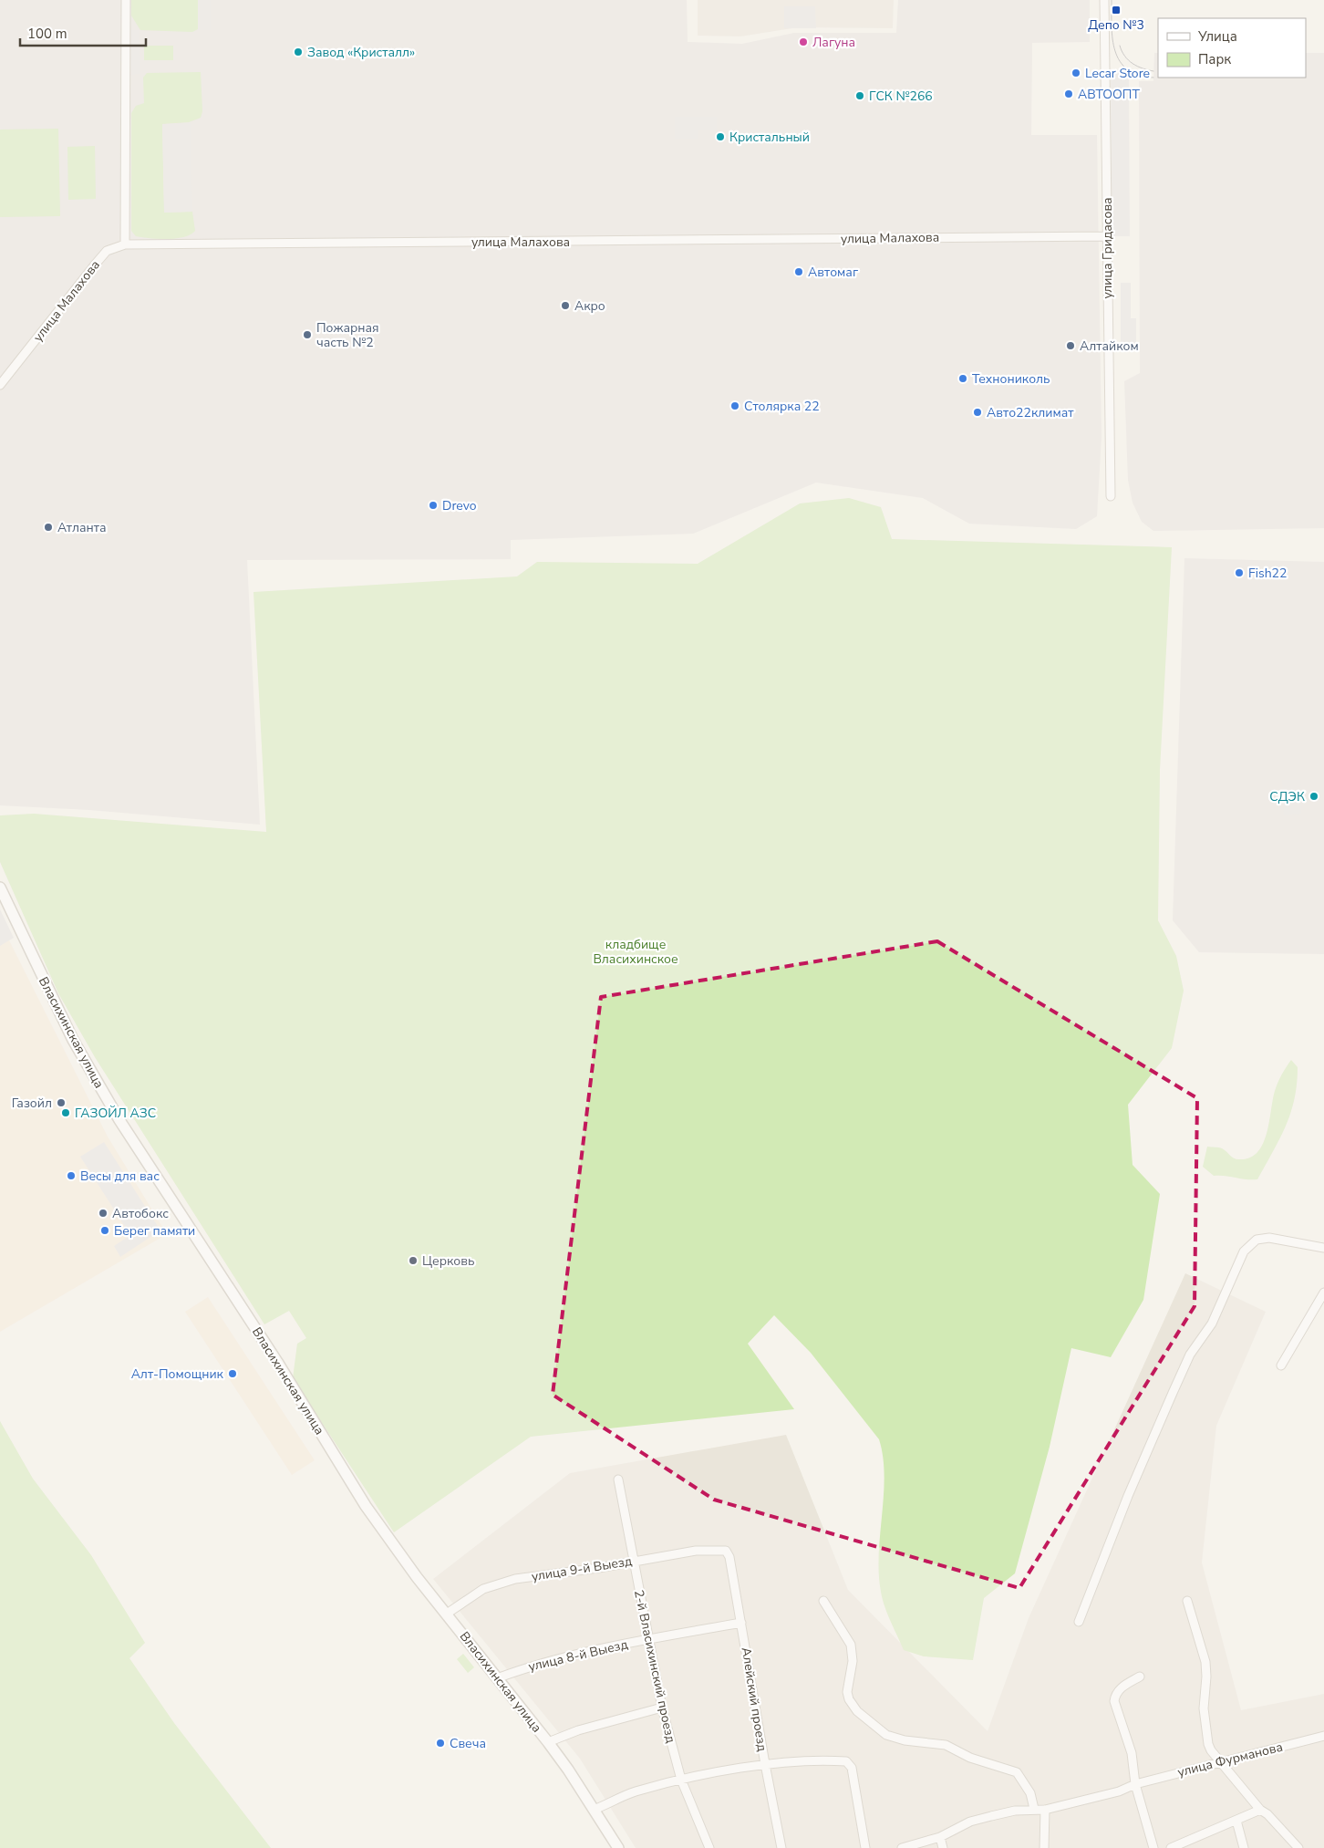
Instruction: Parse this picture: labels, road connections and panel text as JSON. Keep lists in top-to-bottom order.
{
  "streets": {
    "street": [
      "улица Малахова",
      "улица Гридасова",
      "Власихинская улица",
      "улица 9-й Выезд",
      "улица 8-й Выезд",
      "2-й Власихинский проезд",
      "Алейский проезд",
      "улица Фурманова"
    ]
  },
  "crossings": [
    ["улица Малахова", "улица Гридасова"],
    ["Власихинская улица", "улица 9-й Выезд"],
    ["Власихинская улица", "улица 8-й Выезд"],
    ["улица 9-й Выезд", "2-й Власихинский проезд"],
    ["улица 9-й Выезд", "Алейский проезд"],
    ["улица 8-й Выезд", "2-й Власихинский проезд"],
    ["улица 8-й Выезд", "Алейский проезд"]
  ],
  "parks": ["кладбище Власихинское"],
  "places": {
    "transit": ["Депо №3"],
    "other": [
      "Лагуна",
      "Завод «Кристалл»",
      "Lecar Store",
      "АВТООПТ",
      "ГСК №266",
      "Кристальный",
      "Автомаг",
      "Акро",
      "Пожарная часть №2",
      "Алтайком",
      "Технониколь",
      "Столярка 22",
      "Авто22климат",
      "Drevo",
      "Атланта",
      "Fish22",
      "СДЭК",
      "Газойл",
      "ГАЗОЙЛ АЗС",
      "Весы для вас",
      "Автобокс",
      "Берег памяти",
      "Церковь",
      "Алт-Помощник",
      "Свеча"
    ]
  },
  "legend": ["Улица", "Парк"],
  "scale_bar": "100 m"
}
